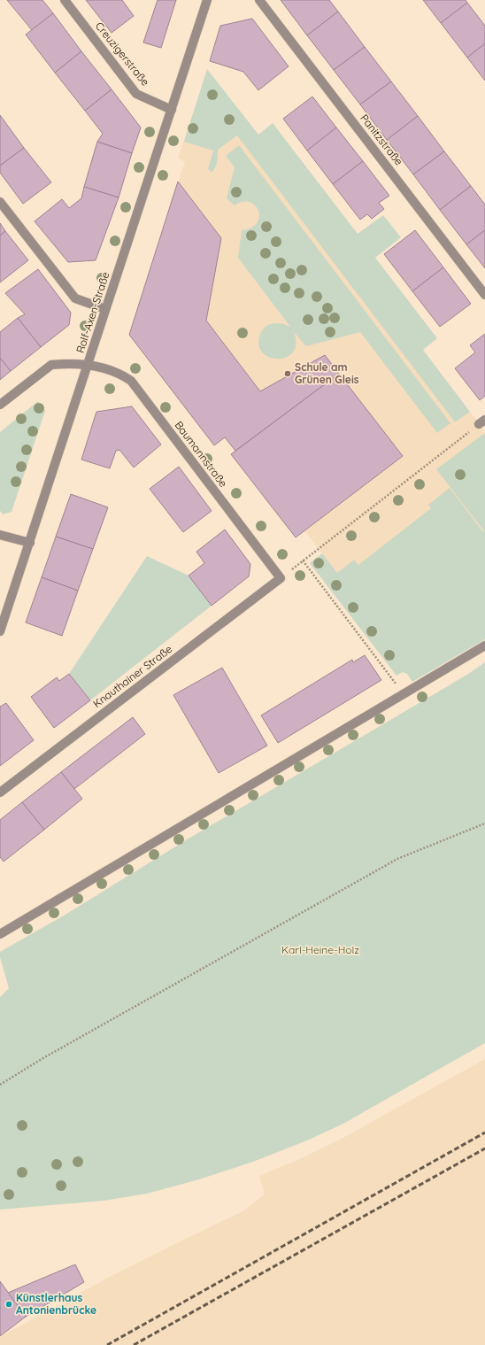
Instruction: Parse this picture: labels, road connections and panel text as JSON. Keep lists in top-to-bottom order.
{
  "streets": {
    "street": [
      "Creuzigerstraße",
      "Panitzstraße",
      "Rolf-Axen-Straße",
      "Baumannstraße",
      "Knauthainer Straße"
    ]
  },
  "crossings": [
    ["Creuzigerstraße", "Rolf-Axen-Straße"],
    ["Rolf-Axen-Straße", "Baumannstraße"],
    ["Baumannstraße", "Knauthainer Straße"]
  ],
  "parks": ["Karl-Heine-Holz"],
  "places": ["Schule am Grünen Gleis", "Künstlerhaus Antonienbrücke"]
}
